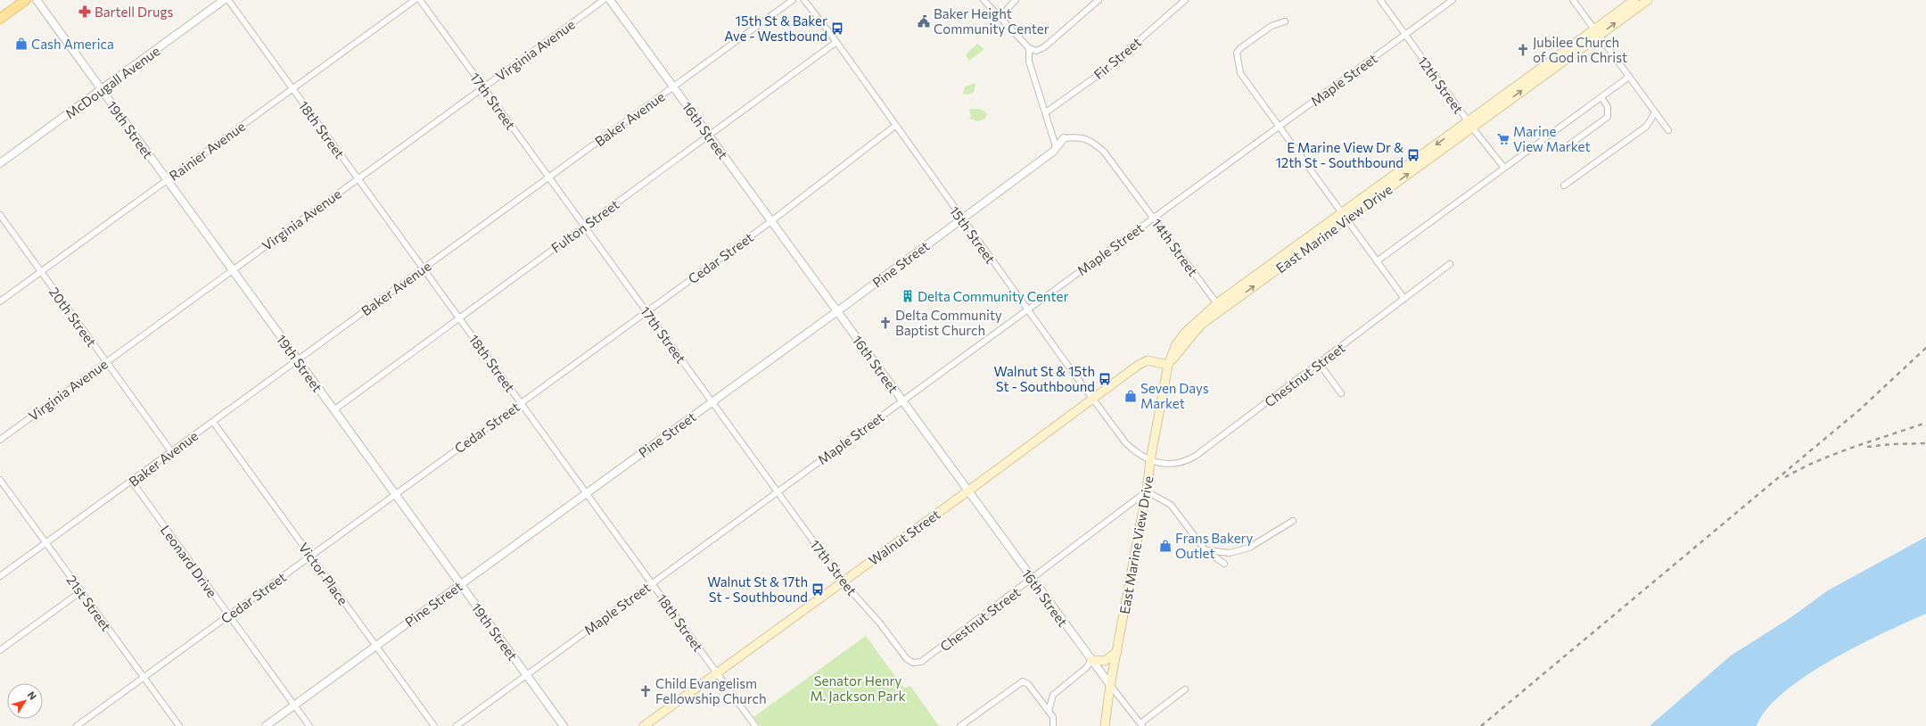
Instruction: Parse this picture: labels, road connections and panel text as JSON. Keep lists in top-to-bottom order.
{
  "streets": {
    "main road": ["East Marine View Drive", "Walnut Street"],
    "street": [
      "Virginia Avenue",
      "Fir Street",
      "Maple Street",
      "McDougall Avenue",
      "12th Street",
      "17th Street",
      "Baker Avenue",
      "19th Street",
      "18th Street",
      "16th Street",
      "Rainier Avenue",
      "Fulton Street",
      "15th Street",
      "14th Street",
      "Cedar Street",
      "Pine Street",
      "20th Street",
      "Chestnut Street",
      "Leonard Drive",
      "Victor Place",
      "21st Street"
    ]
  },
  "crossings": [
    ["Virginia Avenue", "17th Street"],
    ["Virginia Avenue", "19th Street"],
    ["Virginia Avenue", "18th Street"],
    ["Virginia Avenue", "20th Street"],
    ["Maple Street", "12th Street"],
    ["Maple Street", "17th Street"],
    ["Maple Street", "19th Street"],
    ["Maple Street", "18th Street"],
    ["Maple Street", "16th Street"],
    ["Maple Street", "15th Street"],
    ["Maple Street", "14th Street"],
    ["McDougall Avenue", "19th Street"],
    ["12th Street", "East Marine View Drive"],
    ["17th Street", "Baker Avenue"],
    ["17th Street", "Fulton Street"],
    ["17th Street", "Cedar Street"],
    ["17th Street", "Pine Street"],
    ["17th Street", "Chestnut Street"],
    ["17th Street", "Walnut Street"],
    ["Baker Avenue", "19th Street"],
    ["Baker Avenue", "18th Street"],
    ["Baker Avenue", "16th Street"],
    ["Baker Avenue", "20th Street"],
    ["Baker Avenue", "Leonard Drive"],
    ["Baker Avenue", "Victor Place"],
    ["Baker Avenue", "21st Street"],
    ["19th Street", "Rainier Avenue"],
    ["19th Street", "Fulton Street"],
    ["19th Street", "Cedar Street"],
    ["19th Street", "Pine Street"],
    ["18th Street", "Rainier Avenue"],
    ["18th Street", "Fulton Street"],
    ["18th Street", "Cedar Street"],
    ["18th Street", "Pine Street"],
    ["18th Street", "Walnut Street"],
    ["16th Street", "Fulton Street"],
    ["16th Street", "East Marine View Drive"],
    ["16th Street", "Cedar Street"],
    ["16th Street", "Pine Street"],
    ["16th Street", "Chestnut Street"],
    ["16th Street", "Walnut Street"],
    ["Rainier Avenue", "20th Street"],
    ["Fulton Street", "15th Street"],
    ["East Marine View Drive", "15th Street"],
    ["East Marine View Drive", "14th Street"],
    ["East Marine View Drive", "Chestnut Street"],
    ["East Marine View Drive", "Walnut Street"],
    ["15th Street", "Cedar Street"],
    ["15th Street", "Pine Street"],
    ["15th Street", "Chestnut Street"],
    ["15th Street", "Walnut Street"],
    ["14th Street", "Pine Street"],
    ["Cedar Street", "Leonard Drive"],
    ["Cedar Street", "Victor Place"],
    ["Cedar Street", "21st Street"],
    ["Pine Street", "Leonard Drive"],
    ["Pine Street", "Victor Place"]
  ],
  "parks": ["Senator Henry M. Jackson Park"],
  "places": {
    "pharmacy": ["Bartell Drugs"],
    "public building": ["Baker Height Community Center"],
    "bus stop": [
      "15th St & Baker Ave - Westbound",
      "E Marine View Dr & 12th St - Southbound",
      "Walnut St & 15th St - Southbound",
      "Walnut St & 17th St - Southbound"
    ],
    "shop": ["Cash America", "Seven Days Market", "Frans Bakery Outlet"],
    "church": ["Jubilee Church of God in Christ", "Delta Community Baptist Church", "Child Evangelism Fellowship Church"],
    "supermarket": ["Marine View Market"],
    "building": ["Delta Community Center"]
  },
  "north": "top right"
}
